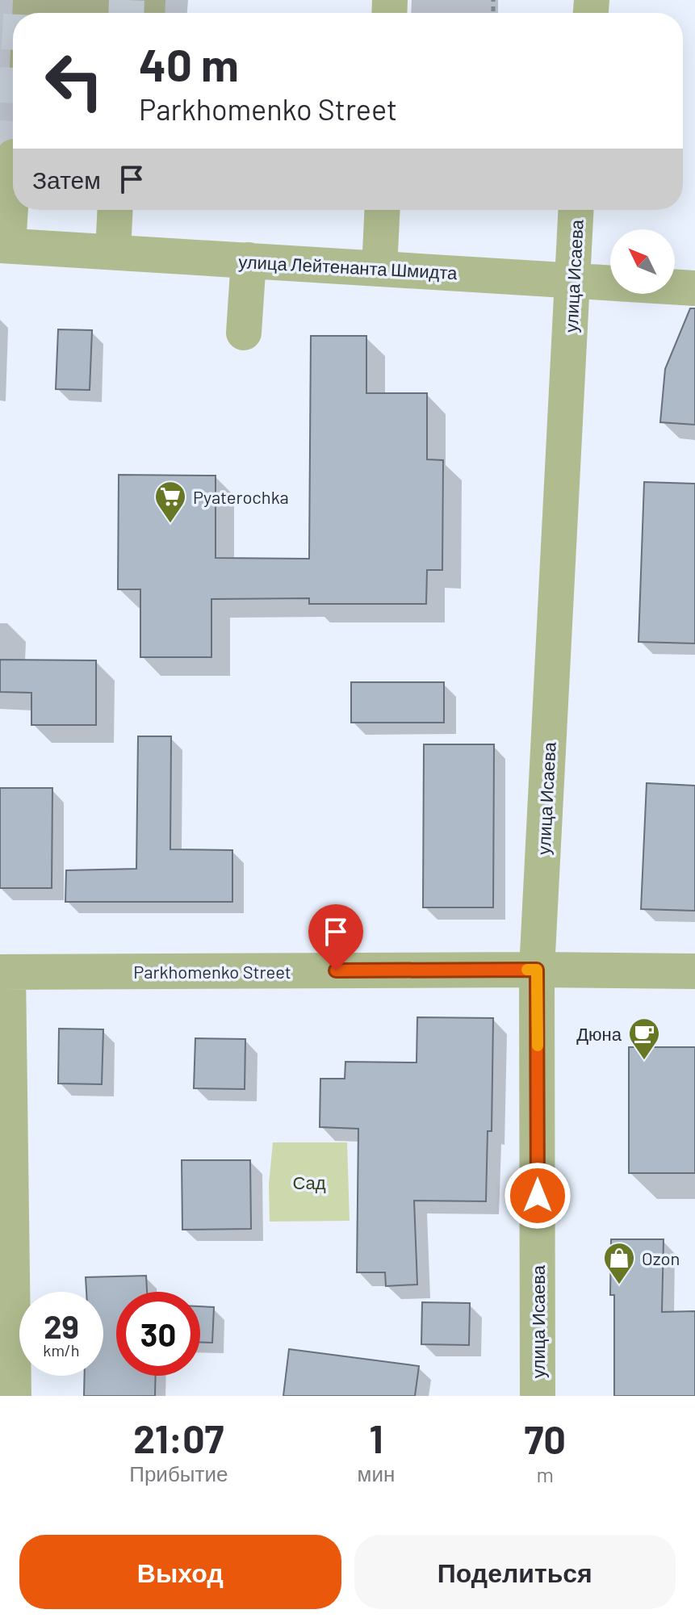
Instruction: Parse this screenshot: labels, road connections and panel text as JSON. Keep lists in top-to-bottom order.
{
  "streets": {
    "street": ["улица Лейтенанта Шмидта", "улица Исаева", "Parkhomenko Street"]
  },
  "crossings": [
    ["улица Лейтенанта Шмидта", "улица Исаева"],
    ["улица Исаева", "Parkhomenko Street"]
  ],
  "parks": ["Сад"],
  "places": {
    "supermarket": ["Pyaterochka"],
    "cafe": ["Дюна"],
    "shop": ["Ozon"]
  },
  "north": "top left",
  "page": {
    "turn": ["40 m", "Parkhomenko Street"],
    "then": "Затем",
    "speed": "29 km/h",
    "limit": "30",
    "eta": [
      "21:07",
      "Прибытие",
      "1",
      "мин",
      "70",
      "m"
    ],
    "buttons": ["Выход", "Поделиться"]
  }
}
